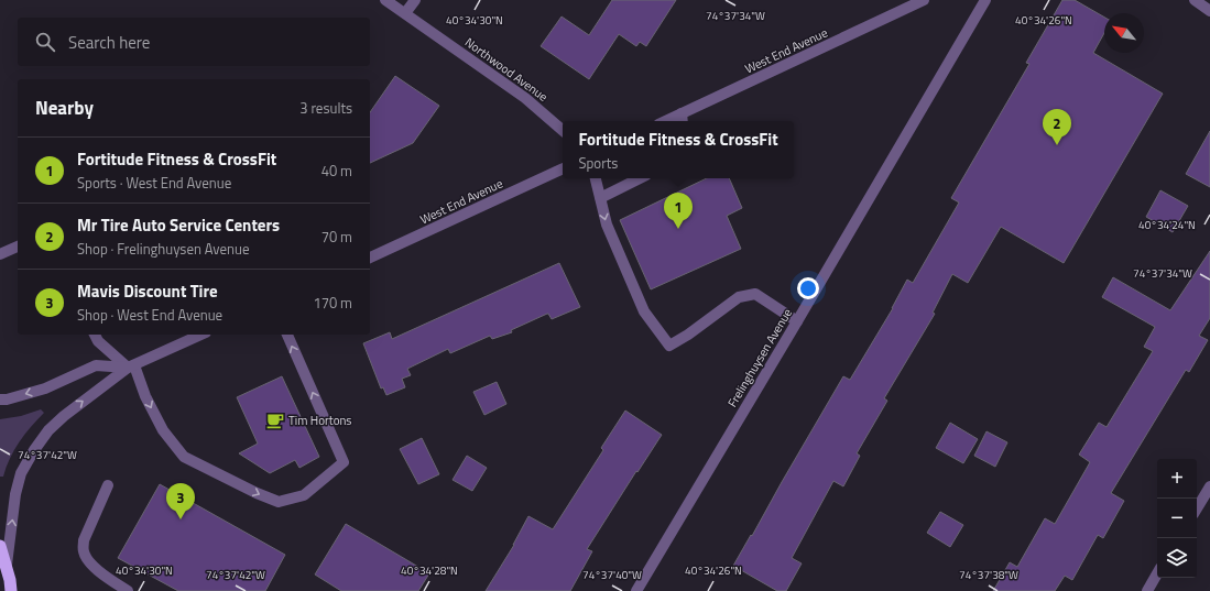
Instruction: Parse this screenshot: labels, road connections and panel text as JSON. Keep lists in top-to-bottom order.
{
  "streets": {
    "street": ["West End Avenue", "Northwood Avenue", "Frelinghuysen Avenue"]
  },
  "places": {
    "cafe": ["Tim Hortons"]
  },
  "north": "top left",
  "page": {
    "search": "Search here",
    "heading": ["Nearby", "3 results"],
    "pins": ["2", "1", "3"],
    "popup": ["Fortitude Fitness & CrossFit", "Sports"],
    "list": [
      {
        "mark": "1",
        "name": "Fortitude Fitness & CrossFit",
        "note": "Sports · West End Avenue",
        "value": "40 m"
      },
      {
        "mark": "2",
        "name": "Mr Tire Auto Service Centers",
        "note": "Shop · Frelinghuysen Avenue",
        "value": "70 m"
      },
      {
        "mark": "3",
        "name": "Mavis Discount Tire",
        "note": "Shop · West End Avenue",
        "value": "170 m"
      }
    ],
    "map_buttons": ["+", "−"]
  },
  "coordinates": [
    "74°37'34\"W",
    "40°34'30\"N",
    "40°34'26\"N",
    "40°34'24\"N",
    "74°37'42\"W",
    "40°34'28\"N",
    "74°37'40\"W",
    "74°37'38\"W"
  ]
}
